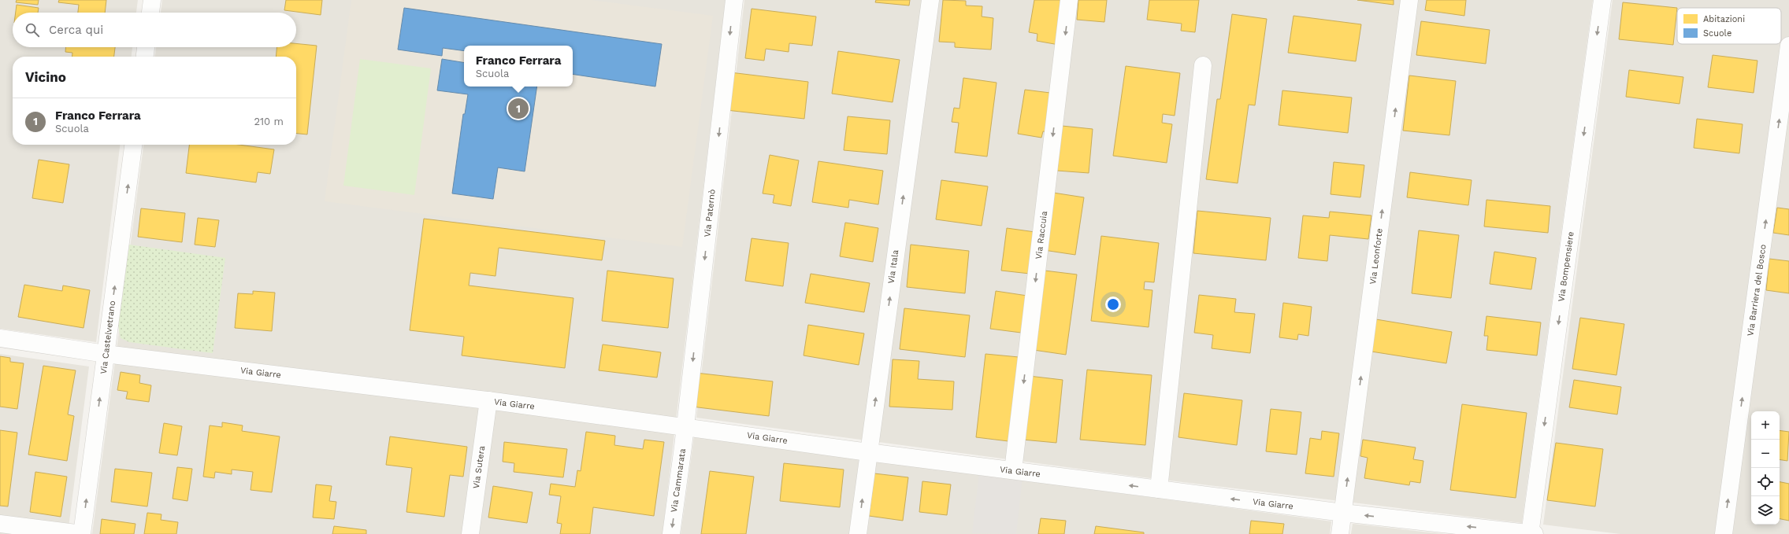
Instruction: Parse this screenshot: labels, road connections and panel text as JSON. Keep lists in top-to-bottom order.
{
  "streets": {
    "street": [
      "Via Paternò",
      "Via Raccuia",
      "Via Leonforte",
      "Via Itala",
      "Via Bompensiere",
      "Via Barriera del Bosco",
      "Via Castelvetrano",
      "Via Giarre",
      "Via Sutera",
      "Via Cammarata"
    ]
  },
  "crossings": [
    ["Via Paternò", "Via Giarre"],
    ["Via Paternò", "Via Cammarata"],
    ["Via Raccuia", "Via Giarre"],
    ["Via Leonforte", "Via Giarre"],
    ["Via Itala", "Via Giarre"],
    ["Via Bompensiere", "Via Giarre"],
    ["Via Castelvetrano", "Via Giarre"],
    ["Via Giarre", "Via Sutera"],
    ["Via Giarre", "Via Cammarata"]
  ],
  "one_way": [
    "Via Paternò",
    "Via Leonforte",
    "Via Itala",
    "Via Bompensiere",
    "Via Barriera del Bosco",
    "Via Castelvetrano",
    "Via Cammarata"
  ],
  "legend": ["Abitazioni", "Scuole"],
  "page": {
    "search": "Cerca qui",
    "popup": ["Franco Ferrara", "Scuola"],
    "heading": "Vicino",
    "pins": "1",
    "list": [
      {
        "mark": "1",
        "name": "Franco Ferrara",
        "note": "Scuola",
        "value": "210 m"
      }
    ],
    "map_buttons": ["+", "−"]
  }
}
